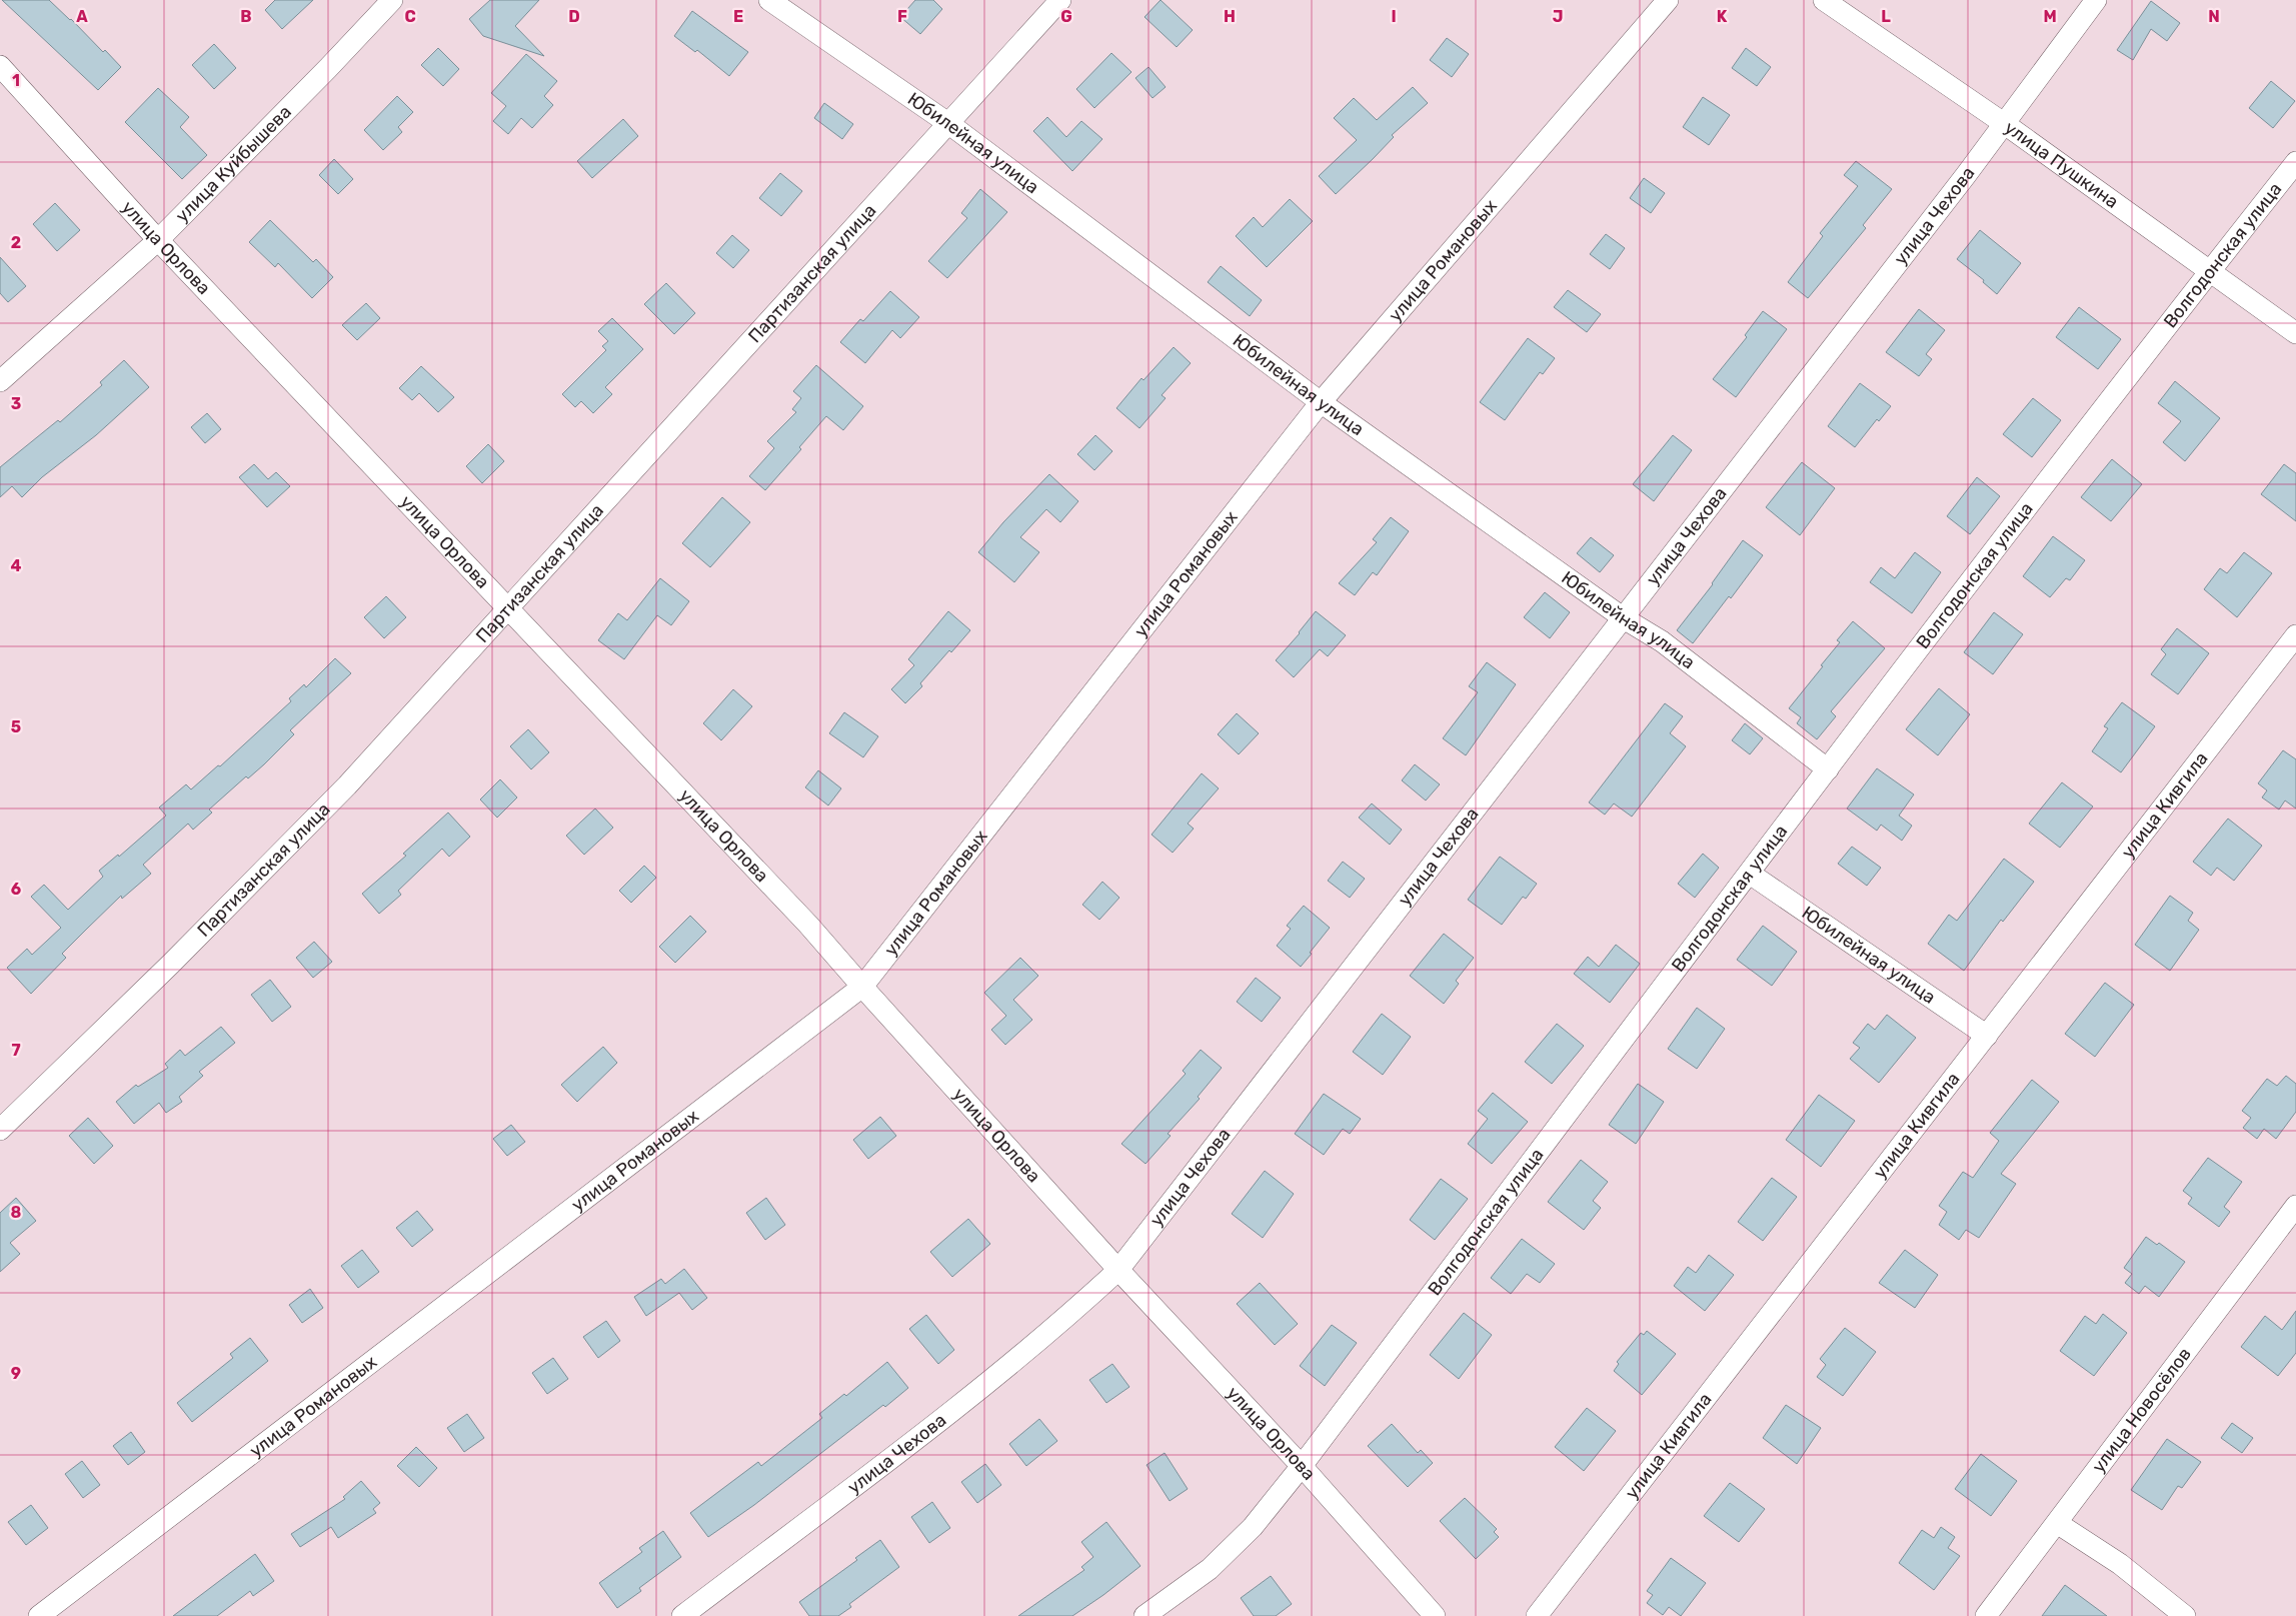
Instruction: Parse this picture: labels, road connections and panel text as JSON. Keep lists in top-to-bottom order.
{
  "streets": {
    "street": [
      "Юбилейная улица",
      "улица Куйбышева",
      "улица Пушкина",
      "улица Чехова",
      "улица Орлова",
      "Волгодонская улица",
      "улица Романовых",
      "Партизанская улица",
      "улица Кивгила",
      "улица Новосёлов"
    ]
  },
  "crossings": [
    ["Юбилейная улица", "улица Чехова"],
    ["Юбилейная улица", "Волгодонская улица"],
    ["Юбилейная улица", "улица Романовых"],
    ["Юбилейная улица", "Партизанская улица"],
    ["Юбилейная улица", "улица Кивгила"],
    ["улица Куйбышева", "улица Орлова"],
    ["улица Пушкина", "улица Чехова"],
    ["улица Пушкина", "Волгодонская улица"],
    ["улица Чехова", "улица Орлова"],
    ["улица Орлова", "Волгодонская улица"],
    ["улица Орлова", "улица Романовых"],
    ["улица Орлова", "Партизанская улица"]
  ],
  "grid": {
    "columns": [
      "A",
      "B",
      "C",
      "D",
      "E",
      "F",
      "G",
      "H",
      "I",
      "J",
      "K",
      "L",
      "M",
      "N"
    ],
    "rows": [
      "1",
      "2",
      "3",
      "4",
      "5",
      "6",
      "7",
      "8",
      "9"
    ]
  }
}
